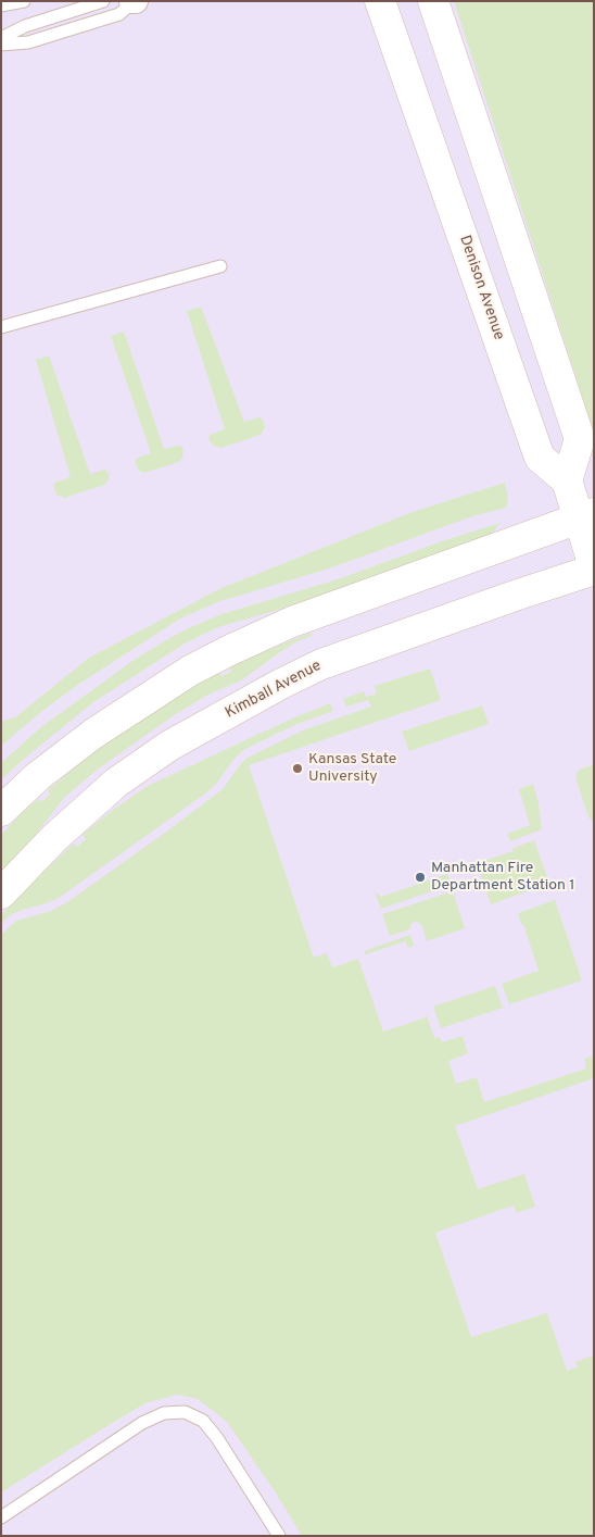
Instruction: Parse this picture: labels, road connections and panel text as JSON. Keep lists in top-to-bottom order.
{
  "streets": {
    "main road": ["Denison Avenue", "Kimball Avenue"]
  },
  "crossings": [
    ["Denison Avenue", "Kimball Avenue"]
  ],
  "places": ["Kansas State University", "Manhattan Fire Department Station 1"]
}
